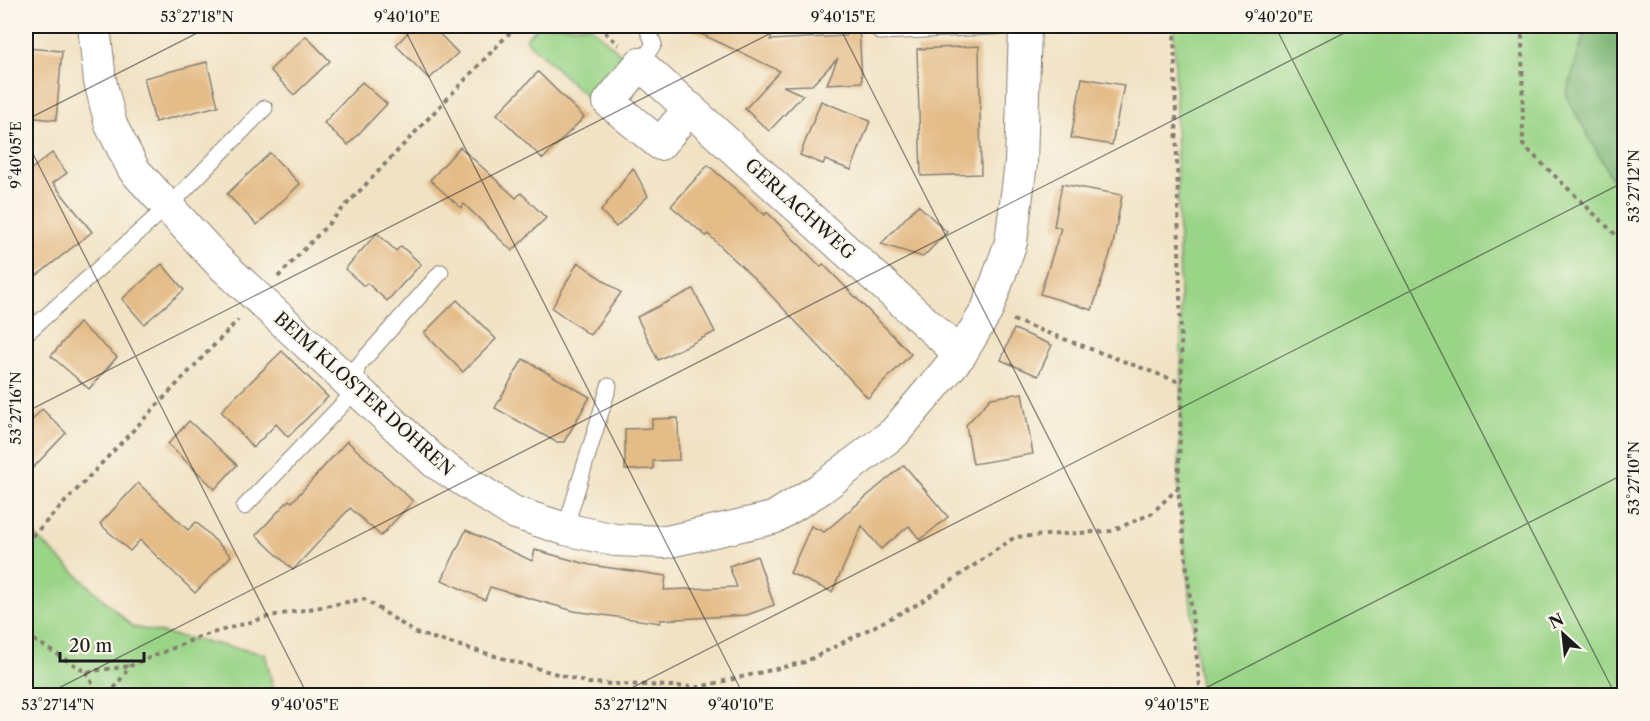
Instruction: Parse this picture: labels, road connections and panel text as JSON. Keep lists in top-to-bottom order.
{
  "streets": {
    "street": ["GERLACHWEG", "BEIM KLOSTER DOHREN"]
  },
  "crossings": [
    ["GERLACHWEG", "BEIM KLOSTER DOHREN"]
  ],
  "scale_bar": "20 m",
  "north": "top left",
  "coordinates": [
    "53°27'18\"N",
    "9°40'10\"E",
    "9°40'15\"E",
    "9°40'20\"E",
    "9°40'05\"E",
    "53°27'12\"N",
    "53°27'16\"N",
    "53°27'10\"N",
    "53°27'14\"N"
  ]
}
